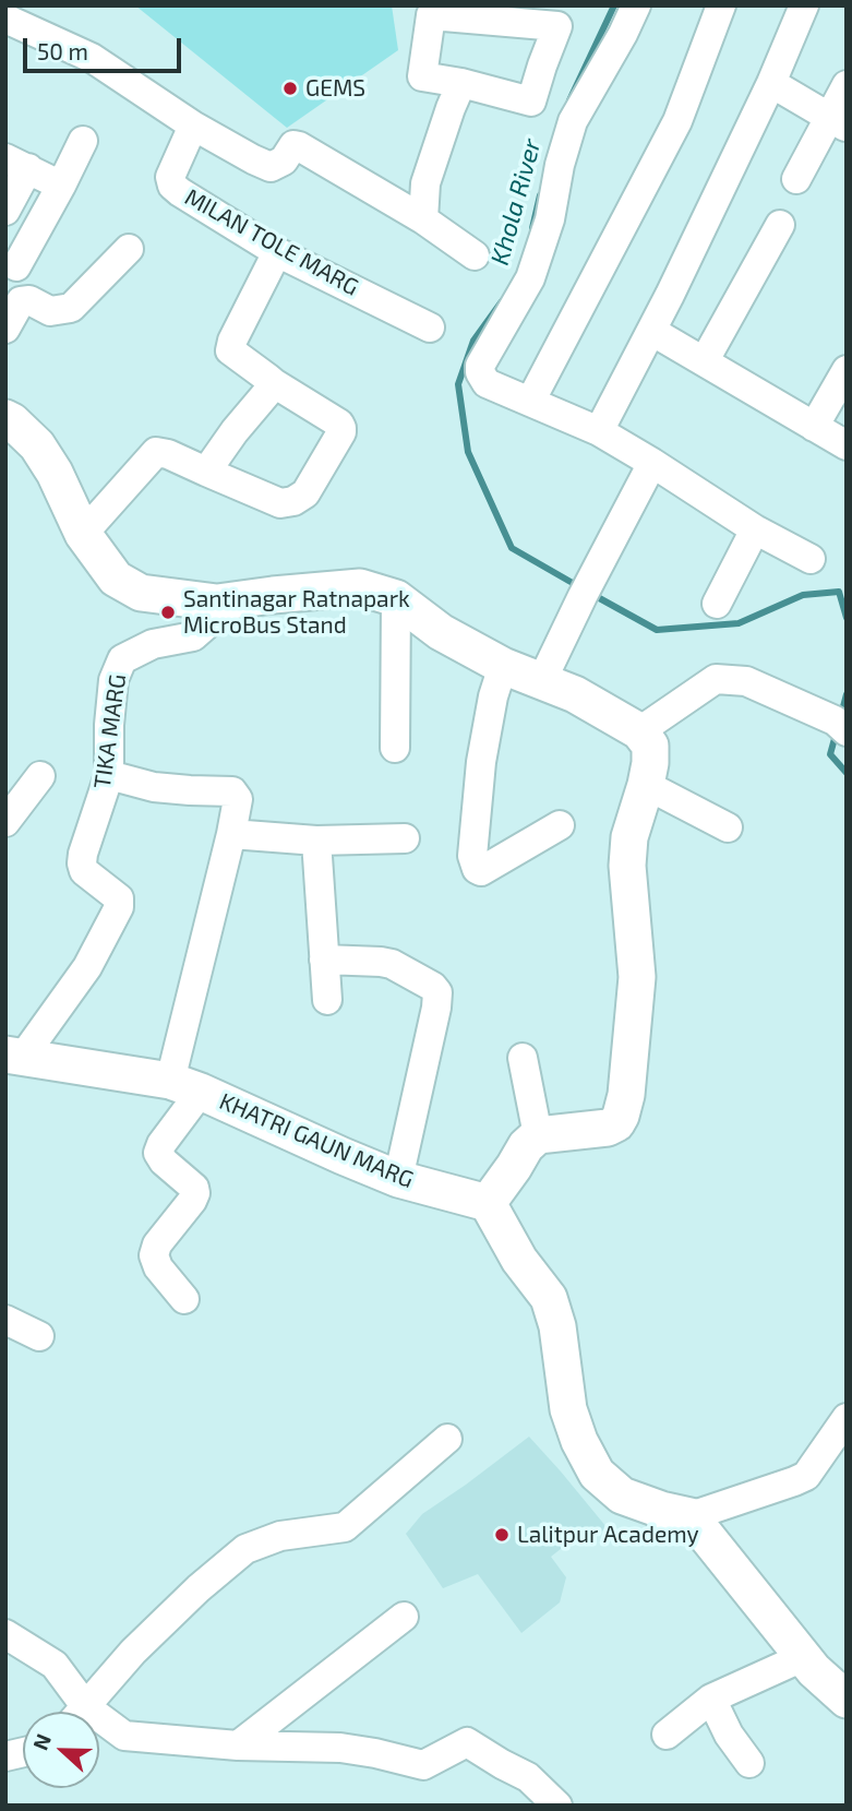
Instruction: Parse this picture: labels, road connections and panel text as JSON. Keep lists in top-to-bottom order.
{
  "streets": {
    "main road": ["KHATRI GAUN MARG"],
    "street": ["MILAN TOLE MARG", "TIKA MARG"]
  },
  "crossings": [
    ["TIKA MARG", "KHATRI GAUN MARG"]
  ],
  "water": ["Khola River"],
  "places": ["GEMS", "Santinagar Ratnapark MicroBus Stand", "Lalitpur Academy"],
  "scale_bar": "50 m",
  "north": "left"
}
